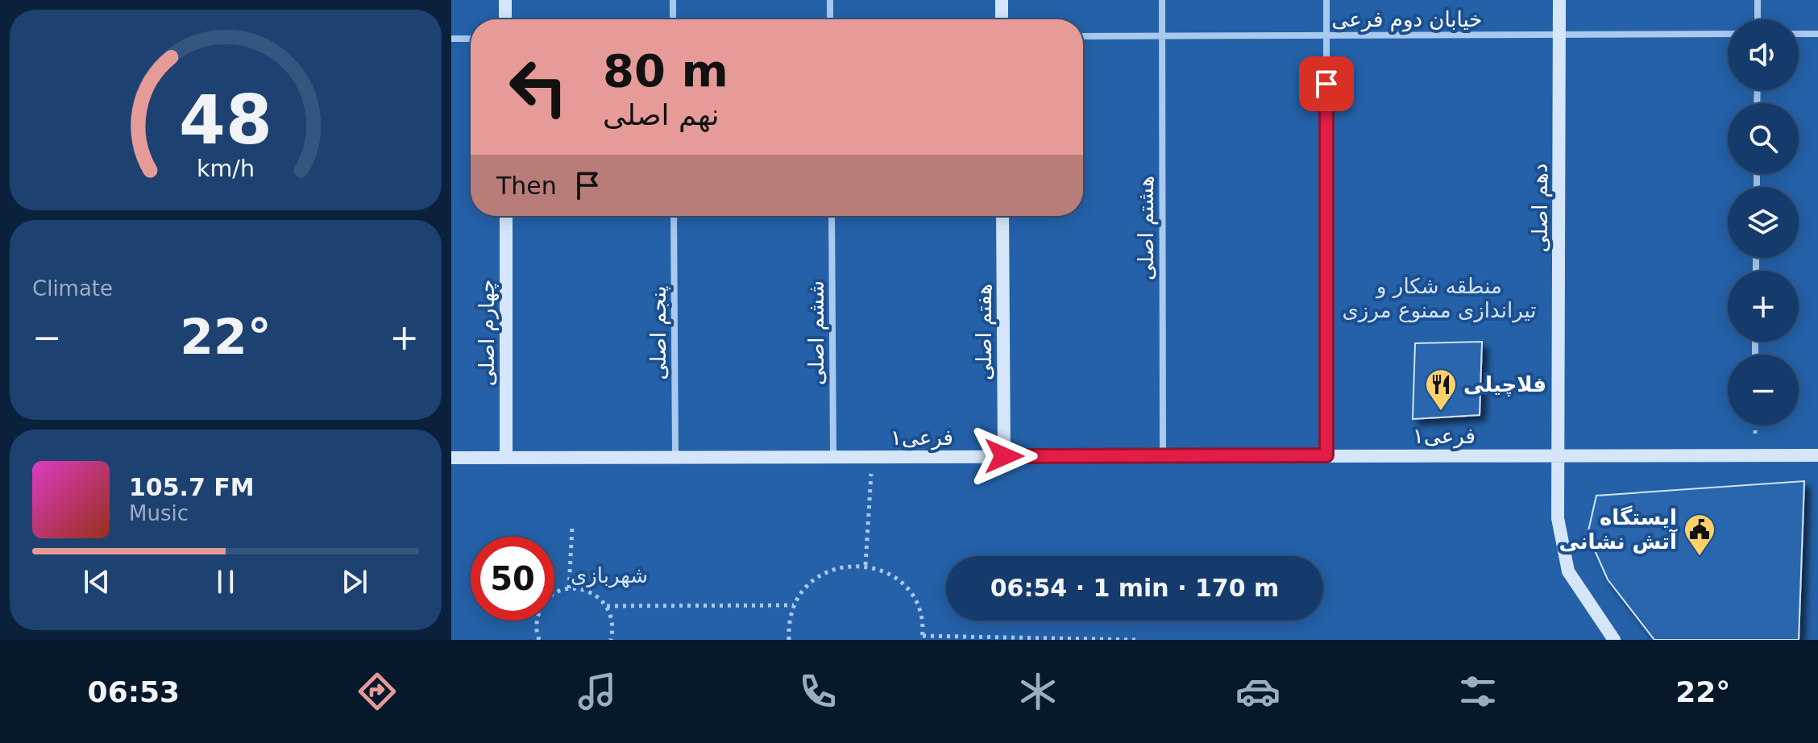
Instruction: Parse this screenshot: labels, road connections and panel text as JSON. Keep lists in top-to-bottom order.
{
  "streets": {
    "main road": [
      "دهم اصلی",
      "هفتم اصلی",
      "چهارم اصلی",
      "فرعی۱"
    ],
    "street": [
      "خیابان دوم فرعی",
      "هشتم اصلی",
      "پنجم اصلی",
      "ششم اصلی"
    ]
  },
  "crossings": [
    ["خیابان دوم فرعی", "دهم اصلی"],
    ["خیابان دوم فرعی", "هشتم اصلی"],
    ["دهم اصلی", "فرعی۱"],
    ["هشتم اصلی", "فرعی۱"],
    ["هفتم اصلی", "فرعی۱"],
    ["چهارم اصلی", "فرعی۱"],
    ["پنجم اصلی", "فرعی۱"],
    ["ششم اصلی", "فرعی۱"]
  ],
  "parks": ["منطقه شکار و تیراندازی ممنوع مرزی", "شهربازی"],
  "places": {
    "restaurant": ["فلاچیلی"],
    "public building": ["ایستگاه آتش نشانی"]
  },
  "page": {
    "map_buttons": ["+", "−"],
    "turn": ["80 m", "نهم اصلی"],
    "then": "Then",
    "tile": "Climate",
    "heat": ["−", "22°", "+"],
    "song": ["105.7 FM", "Music"],
    "limit": "50",
    "trip": "06:54 · 1 min · 170 m",
    "tabs": ["06:53", "22°"],
    "gauge": ["48", "km/h"]
  }
}
